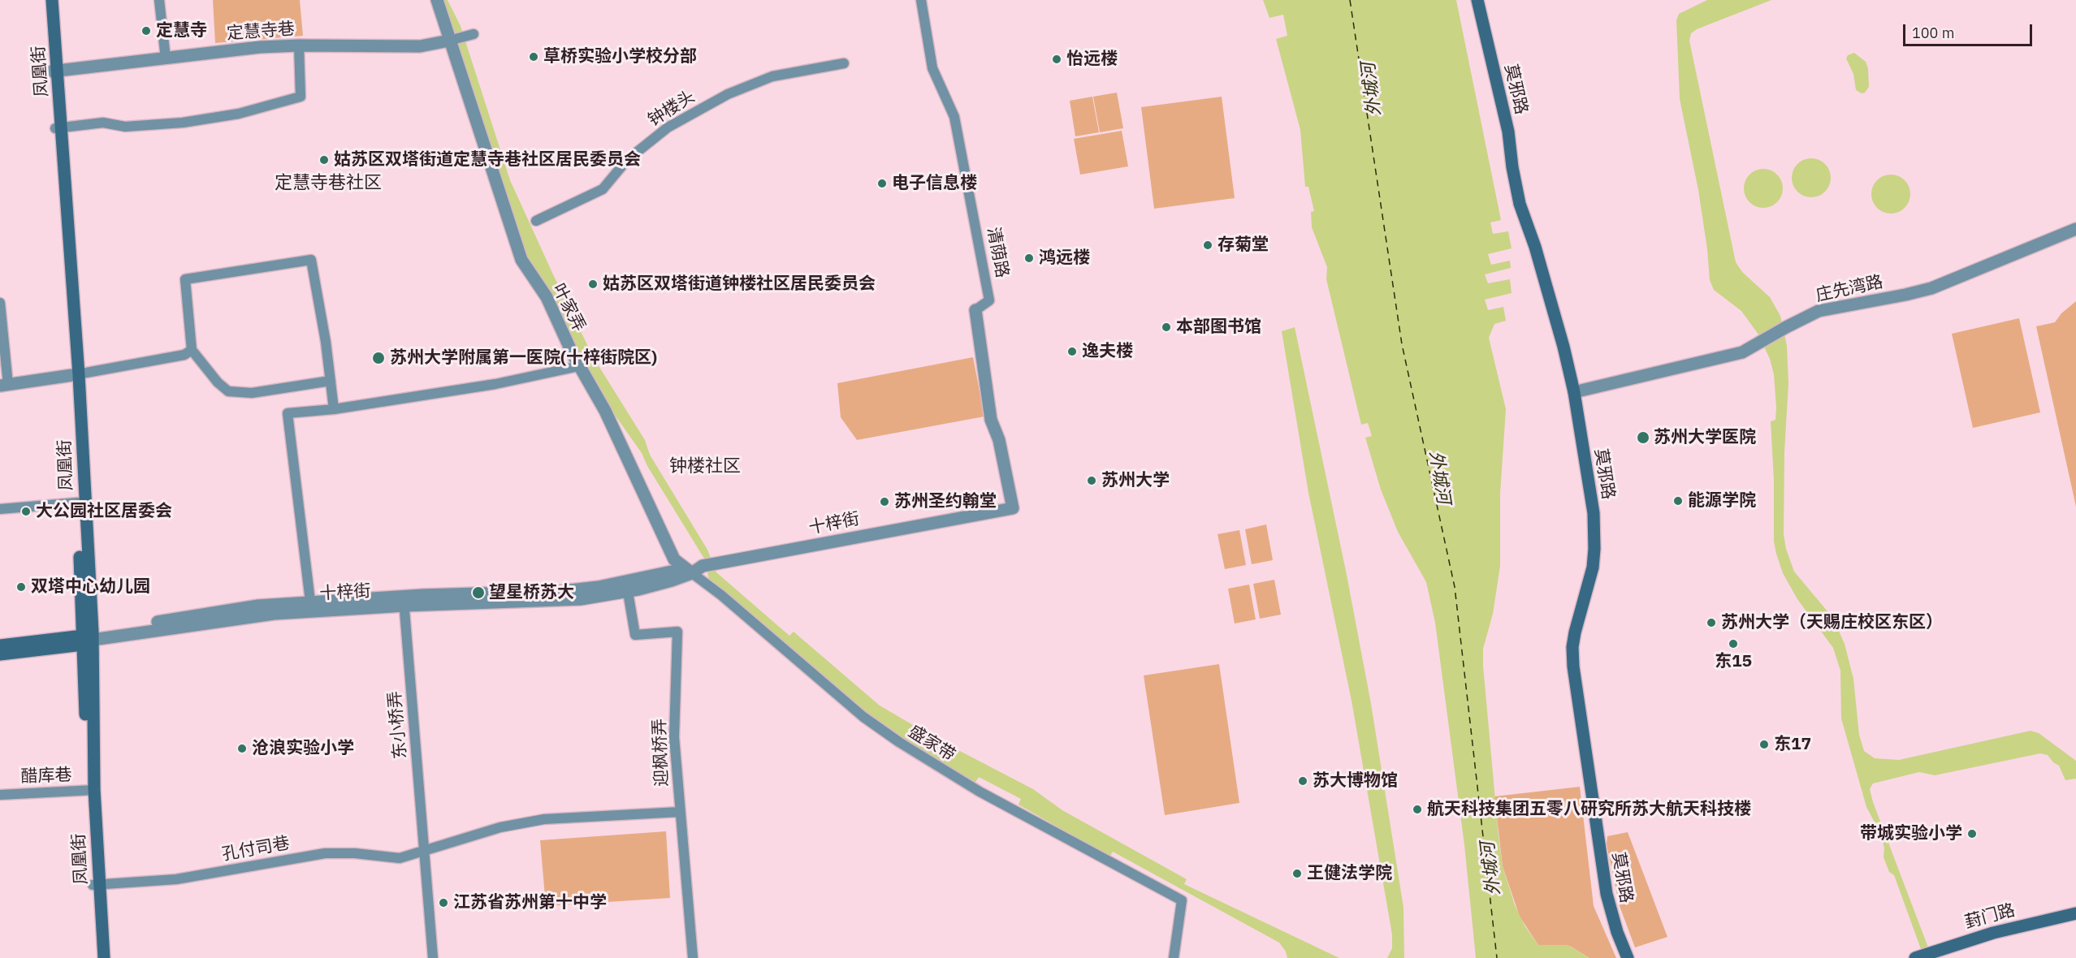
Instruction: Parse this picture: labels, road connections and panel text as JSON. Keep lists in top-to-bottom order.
{
  "streets": {
    "main road": [
      "凤凰街",
      "莫邪路",
      "十梓街",
      "葑门路"
    ],
    "street": [
      "定慧寺巷",
      "钟楼头",
      "清荫路",
      "庄先湾路",
      "叶家弄",
      "东小桥弄",
      "盛家带",
      "迎枫桥弄",
      "醋库巷",
      "孔付司巷"
    ]
  },
  "crossings": [
    ["定慧寺巷", "凤凰街"],
    ["定慧寺巷", "叶家弄"],
    ["凤凰街", "十梓街"],
    ["凤凰街", "醋库巷"],
    ["凤凰街", "孔付司巷"],
    ["莫邪路", "庄先湾路"],
    ["清荫路", "十梓街"],
    ["叶家弄", "十梓街"],
    ["叶家弄", "盛家带"],
    ["十梓街", "东小桥弄"],
    ["十梓街", "盛家带"],
    ["十梓街", "迎枫桥弄"],
    ["东小桥弄", "孔付司巷"],
    ["迎枫桥弄", "孔付司巷"]
  ],
  "districts": ["定慧寺巷社区", "钟楼社区"],
  "water": ["外城河"],
  "places": [
    "定慧寺",
    "草桥实验小学校分部",
    "怡远楼",
    "姑苏区双塔街道定慧寺巷社区居民委员会",
    "电子信息楼",
    "存菊堂",
    "鸿远楼",
    "姑苏区双塔街道钟楼社区居民委员会",
    "本部图书馆",
    "逸夫楼",
    "苏州大学附属第一医院(十梓街院区)",
    "苏州大学医院",
    "苏州大学",
    "能源学院",
    "苏州圣约翰堂",
    "大公园社区居委会",
    "双塔中心幼儿园",
    "望星桥苏大",
    "苏州大学（天赐庄校区东区）",
    "东15",
    "东17",
    "沧浪实验小学",
    "苏大博物馆",
    "航天科技集团五零八研究所苏大航天科技楼",
    "带城实验小学",
    "王健法学院",
    "江苏省苏州第十中学"
  ],
  "scale_bar": "100 m"
}
